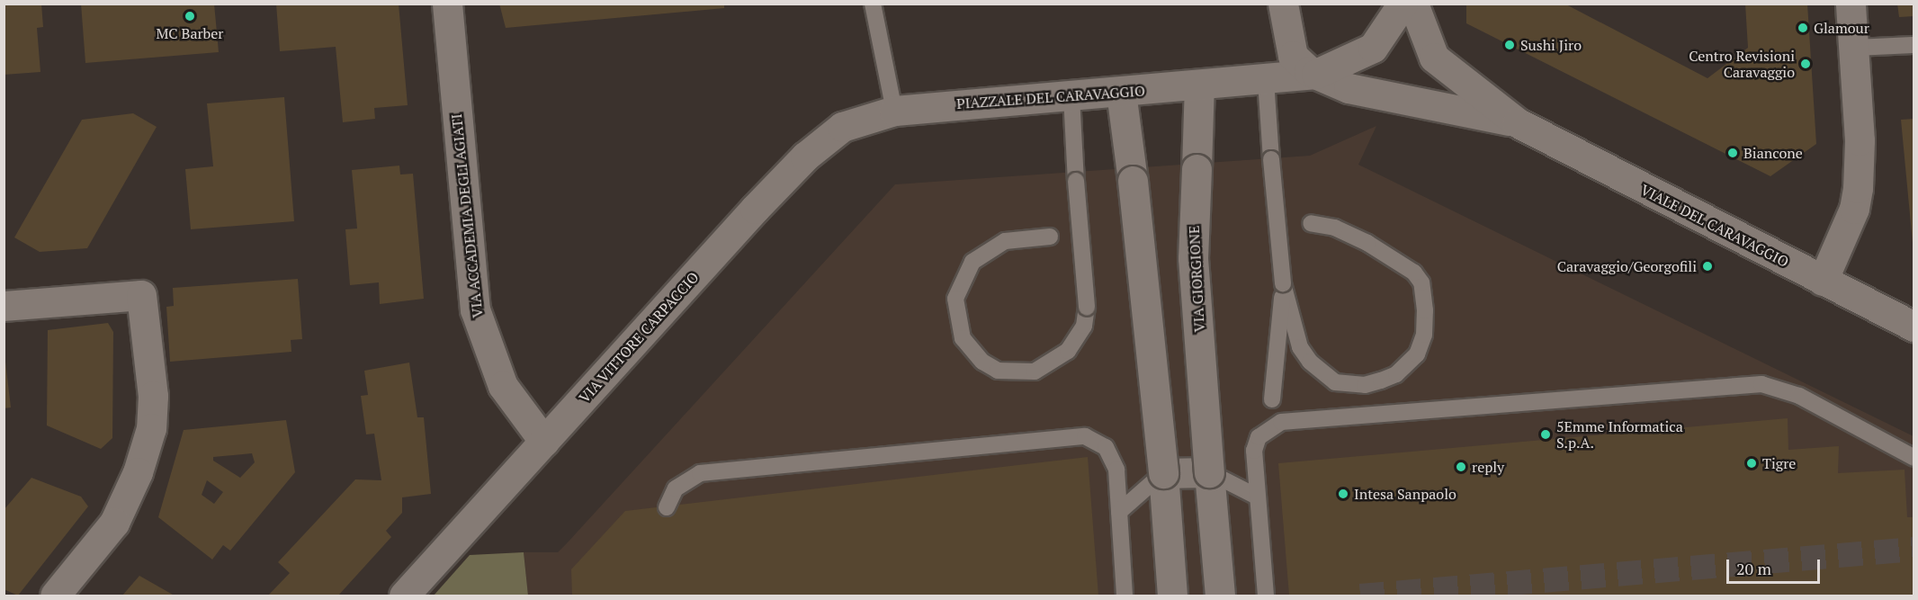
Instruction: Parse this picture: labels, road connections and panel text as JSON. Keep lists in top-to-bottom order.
{
  "streets": {
    "street": [
      "PIAZZALE DEL CARAVAGGIO",
      "VIA ACCADEMIA DEGLI AGIATI",
      "VIALE DEL CARAVAGGIO",
      "VIA GIORGIONE",
      "VIA VITTORE CARPACCIO"
    ]
  },
  "crossings": [
    ["PIAZZALE DEL CARAVAGGIO", "VIALE DEL CARAVAGGIO"],
    ["PIAZZALE DEL CARAVAGGIO", "VIA GIORGIONE"],
    ["PIAZZALE DEL CARAVAGGIO", "VIA VITTORE CARPACCIO"],
    ["VIA ACCADEMIA DEGLI AGIATI", "VIA VITTORE CARPACCIO"]
  ],
  "places": [
    "MC Barber",
    "Glamour",
    "Sushi Jiro",
    "Centro Revisioni Caravaggio",
    "Biancone",
    "Caravaggio/Georgofili",
    "5Emme Informatica S.p.A.",
    "Tigre",
    "reply",
    "Intesa Sanpaolo"
  ],
  "scale_bar": "20 m"
}
